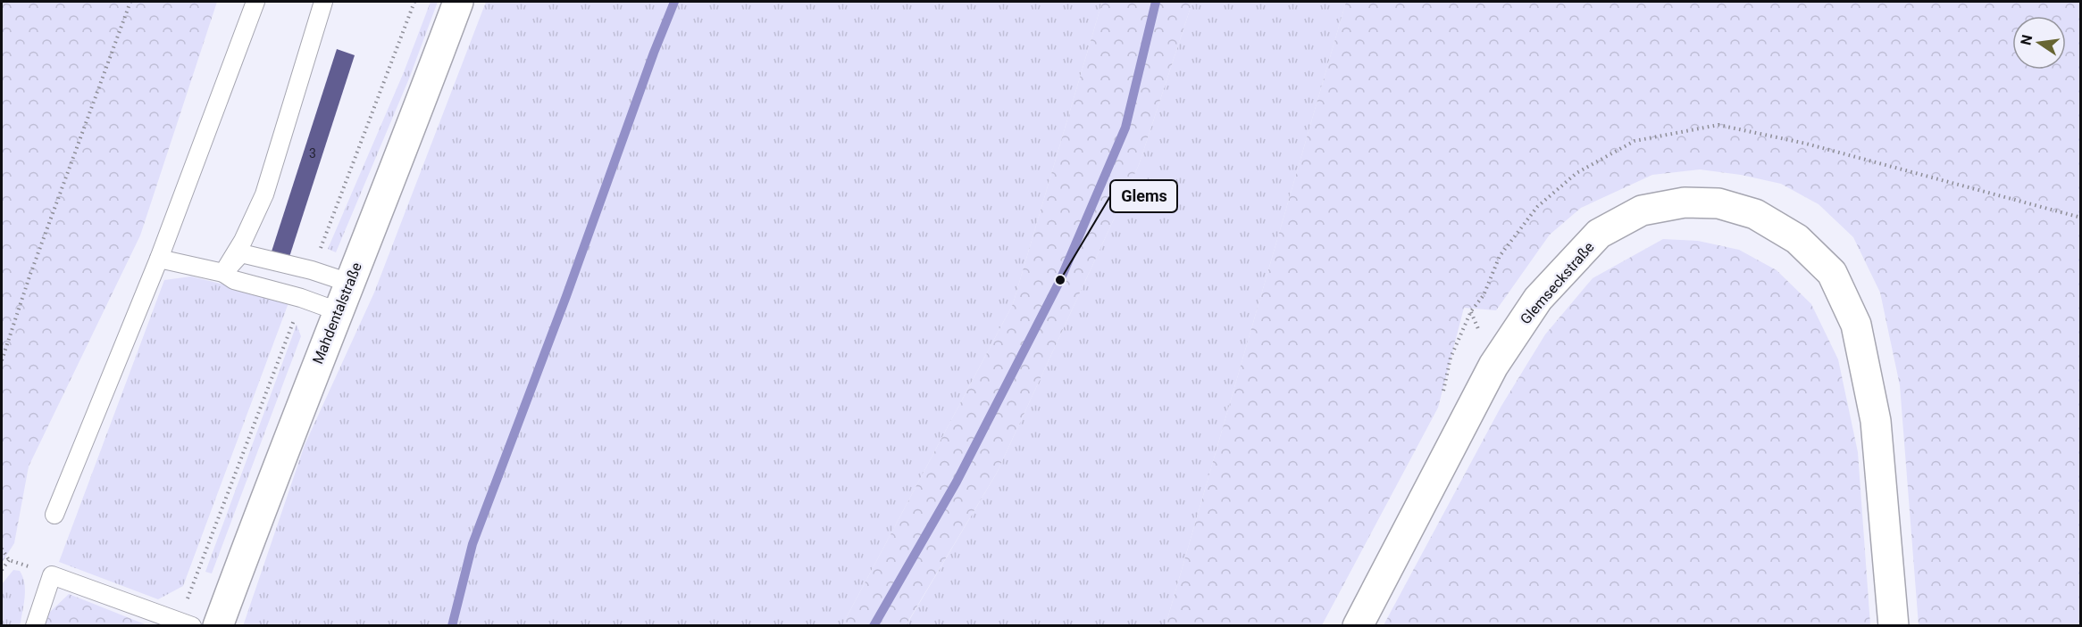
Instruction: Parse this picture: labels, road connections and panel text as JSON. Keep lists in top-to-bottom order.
{
  "streets": {
    "main road": ["Glemseckstraße", "Mahdentalstraße"]
  },
  "places": ["Glems"],
  "house_numbers": ["3"],
  "north": "left"
}
